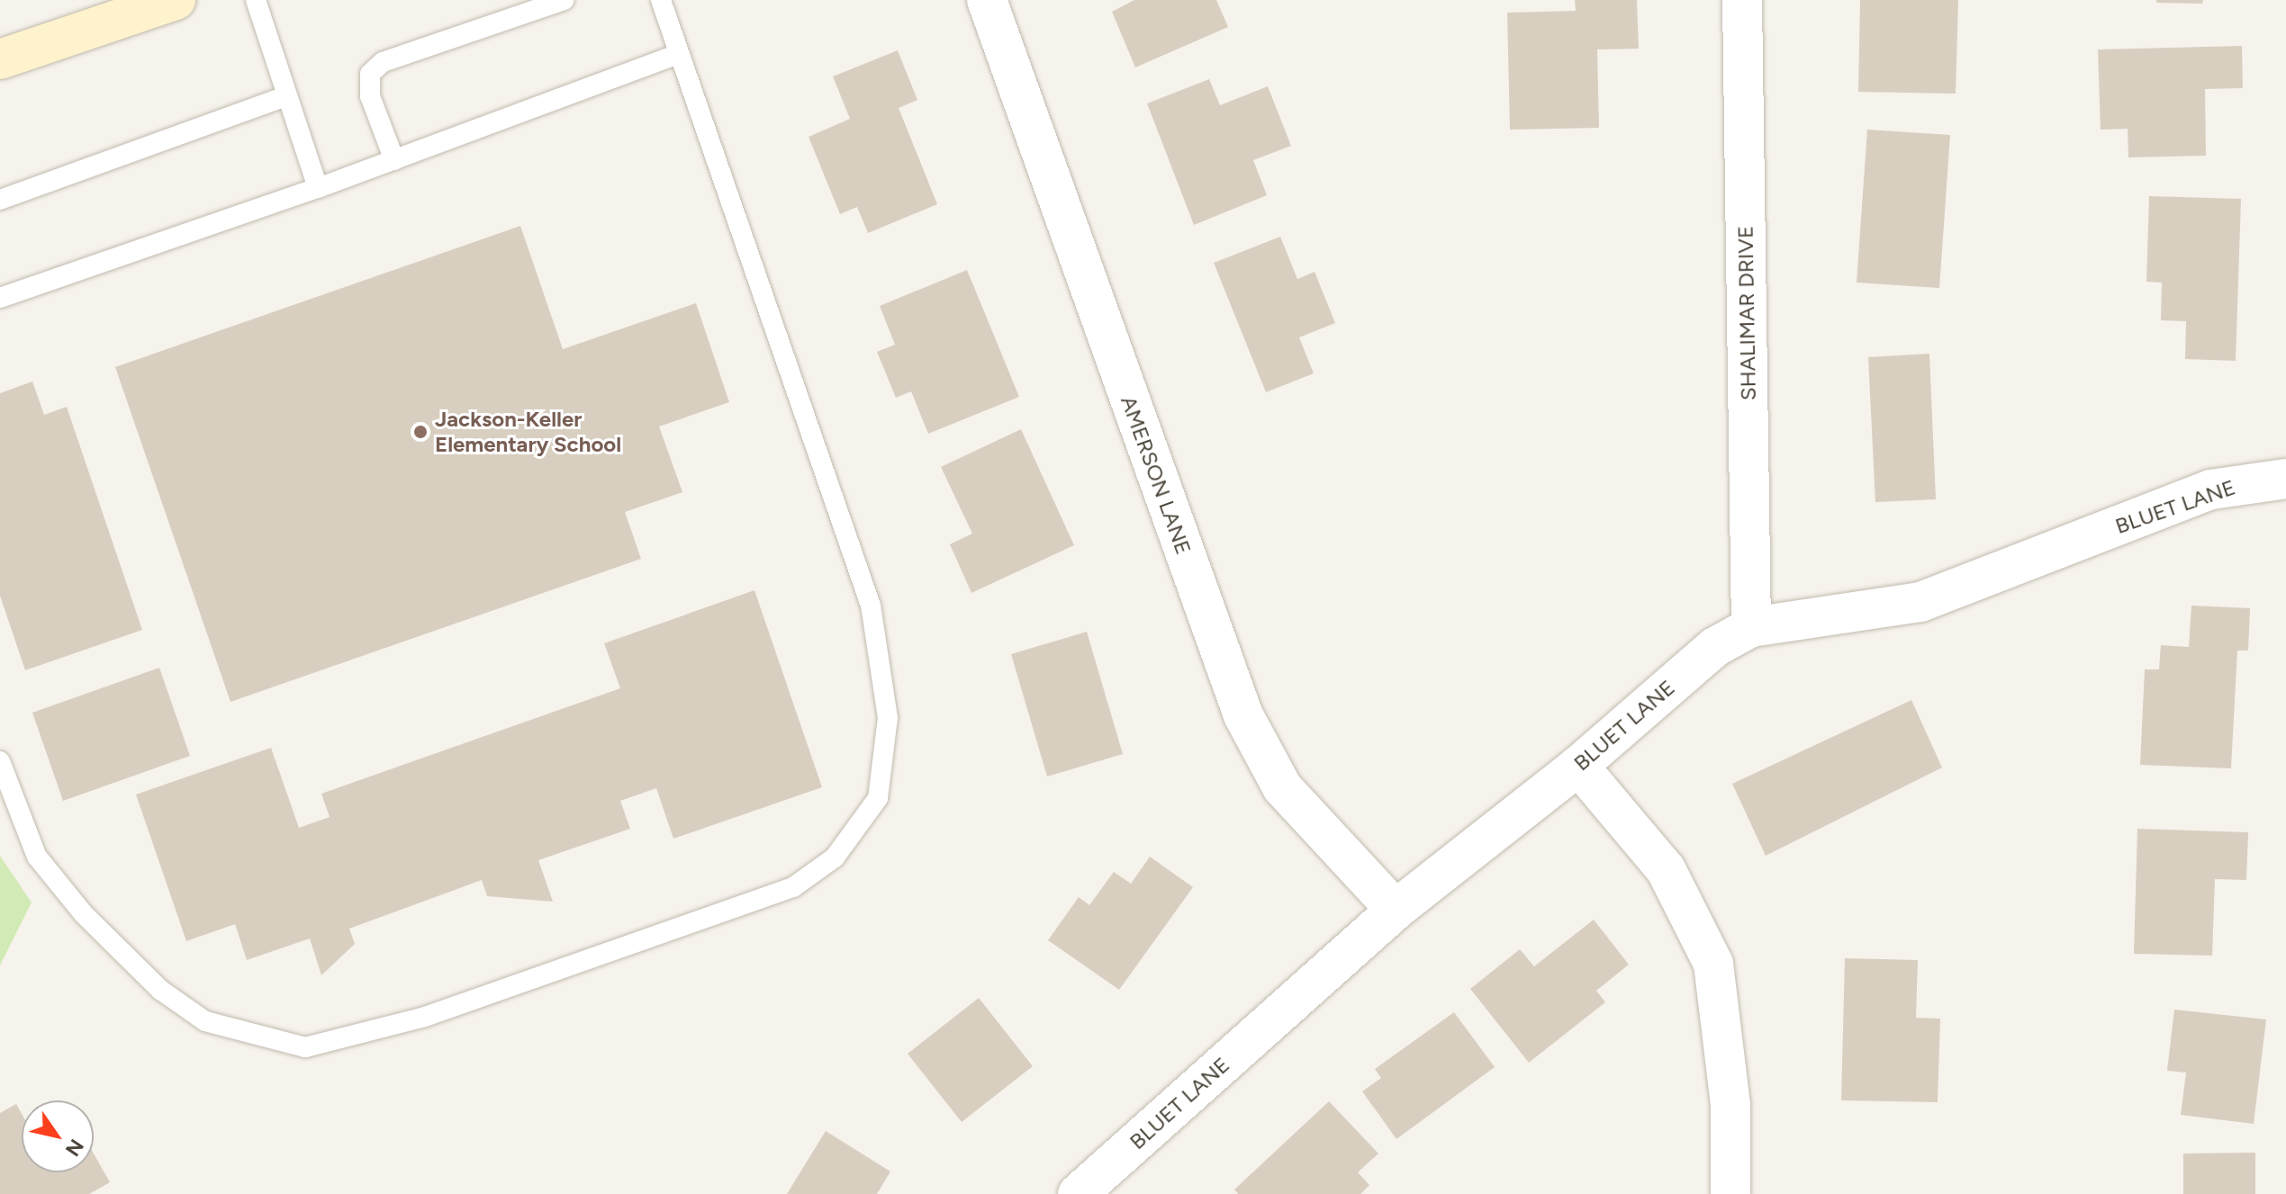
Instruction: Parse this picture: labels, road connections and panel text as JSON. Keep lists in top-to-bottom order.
{
  "streets": {
    "street": ["SHALIMAR DRIVE", "AMERSON LANE", "BLUET LANE"]
  },
  "crossings": [
    ["SHALIMAR DRIVE", "BLUET LANE"],
    ["AMERSON LANE", "BLUET LANE"]
  ],
  "places": ["Jackson-Keller Elementary School"],
  "north": "bottom right"
}
